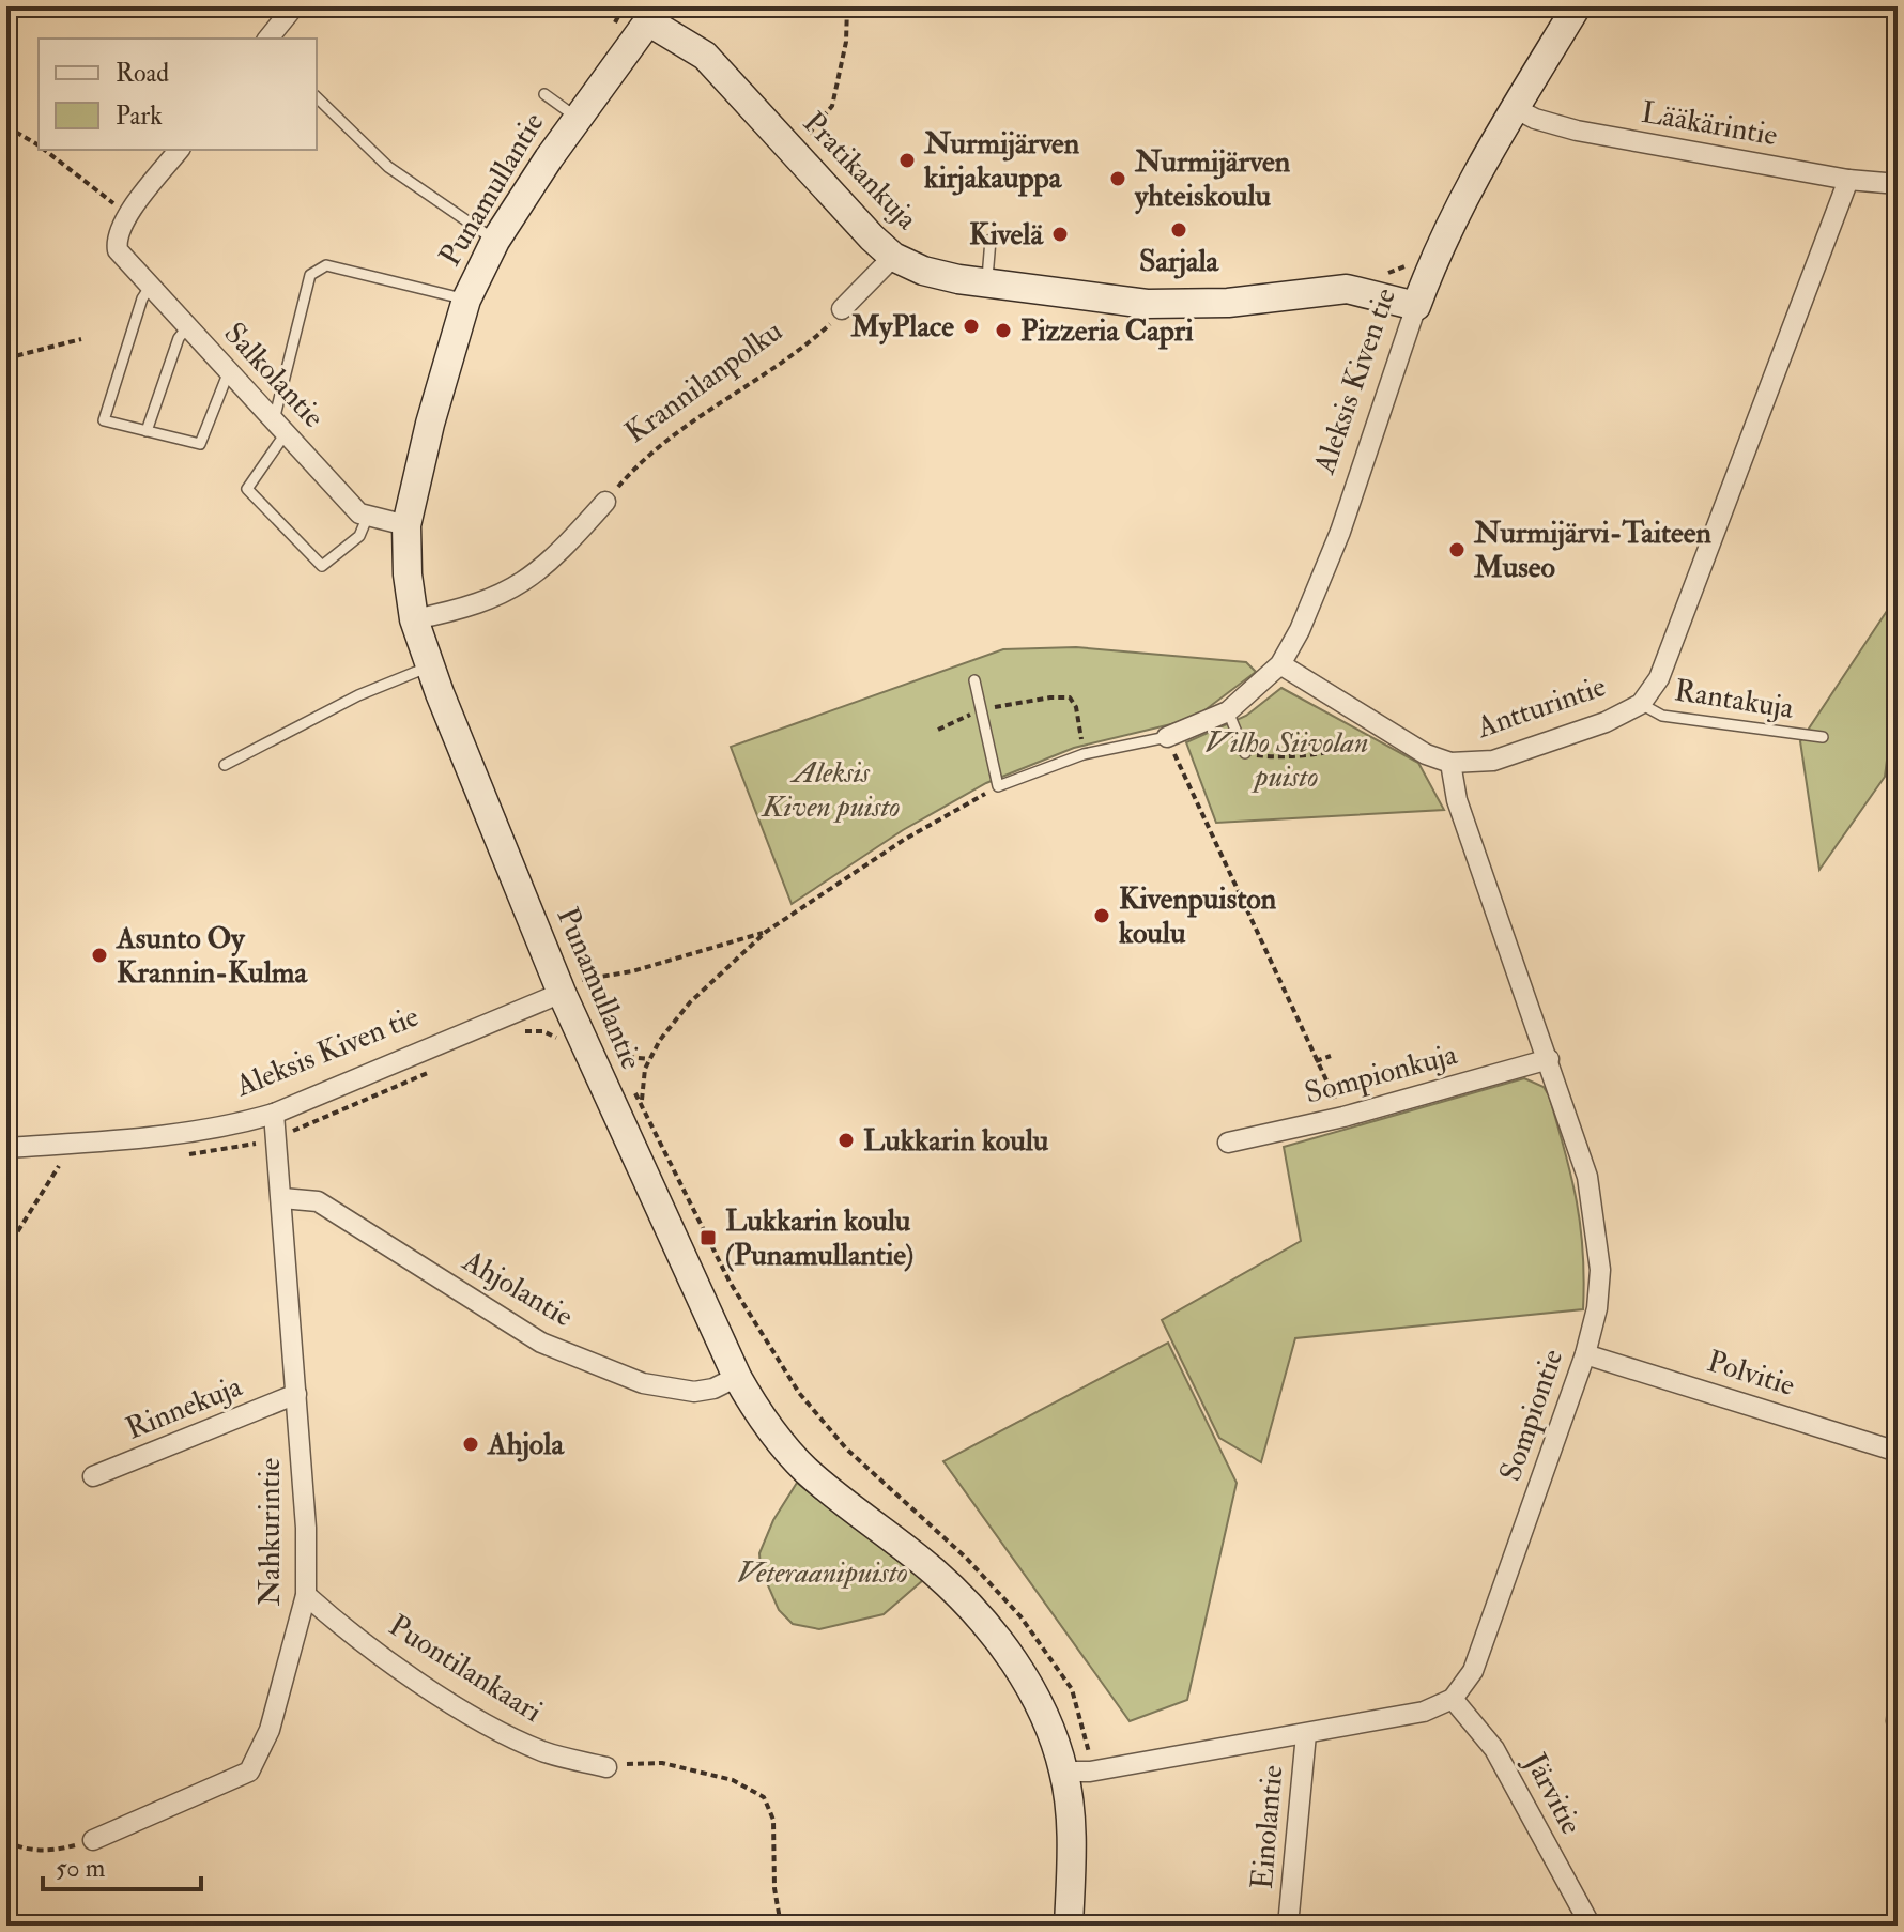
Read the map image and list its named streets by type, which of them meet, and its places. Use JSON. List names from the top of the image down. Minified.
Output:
{"streets":{"street":["Lääkärintie","Pratikankuja","Punamullantie","Salkolantie","Aleksis Kiven tie","Antturintie","Sompionkuja","Ahjolantie","Polvitie","Rinnekuja","Sompiontie","Nahkurintie","Puontilankaari","Järvitie","Einolantie"],"lane":["Rantakuja"],"path":["Krannilanpolku"]},"crossings":[["Lääkärintie","Aleksis Kiven tie"],["Lääkärintie","Antturintie"],["Pratikankuja","Punamullantie"],["Pratikankuja","Aleksis Kiven tie"],["Punamullantie","Salkolantie"],["Punamullantie","Aleksis Kiven tie"],["Punamullantie","Ahjolantie"],["Aleksis Kiven tie","Antturintie"],["Aleksis Kiven tie","Nahkurintie"],["Rantakuja","Antturintie"],["Antturintie","Sompiontie"],["Sompionkuja","Sompiontie"],["Ahjolantie","Nahkurintie"],["Polvitie","Sompiontie"],["Rinnekuja","Nahkurintie"],["Sompiontie","Järvitie"],["Nahkurintie","Puontilankaari"]],"parks":["Vilho Siivolan puisto","Aleksis Kiven puisto","Veteraanipuisto"],"places":{"other":["Nurmijärven kirjakauppa","Nurmijärven yhteiskoulu","Sarjala","Kivelä","MyPlace","Pizzeria Capri","Nurmijärvi-Taiteen Museo","Kivenpuiston koulu","Asunto Oy Krannin-Kulma","Lukkarin koulu","Ahjola"],"transit":["Lukkarin koulu (Punamullantie)"]},"legend":["Road","Park"],"scale_bar":"50 m"}
